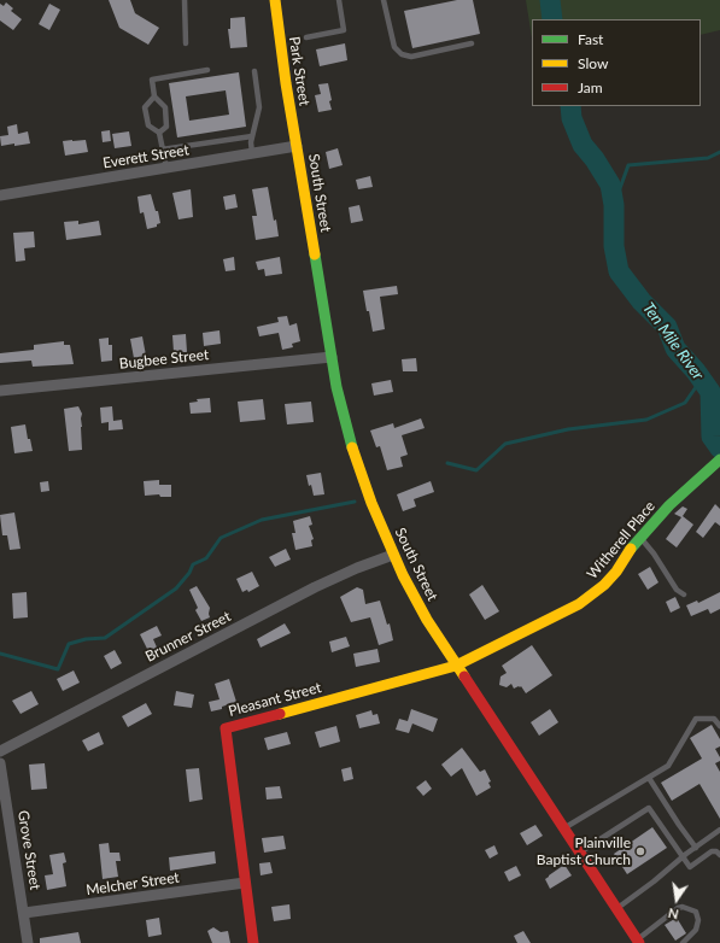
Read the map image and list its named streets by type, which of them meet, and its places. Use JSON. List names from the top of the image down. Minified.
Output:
{"streets":{"main road":["Park Street","South Street","Witherell Place","Pleasant Street"],"street":["Everett Street","Bugbee Street","Brunner Street","Grove Street","Melcher Street"]},"crossings":[["Park Street","Everett Street"],["Park Street","South Street"],["Everett Street","South Street"],["South Street","Bugbee Street"],["South Street","Witherell Place"],["South Street","Brunner Street"],["South Street","Pleasant Street"],["Witherell Place","Pleasant Street"],["Pleasant Street","Melcher Street"],["Grove Street","Melcher Street"]],"water":["Ten Mile River"],"places":["Plainville Baptist Church"],"legend":["Fast","Slow","Jam"],"north":"bottom"}
